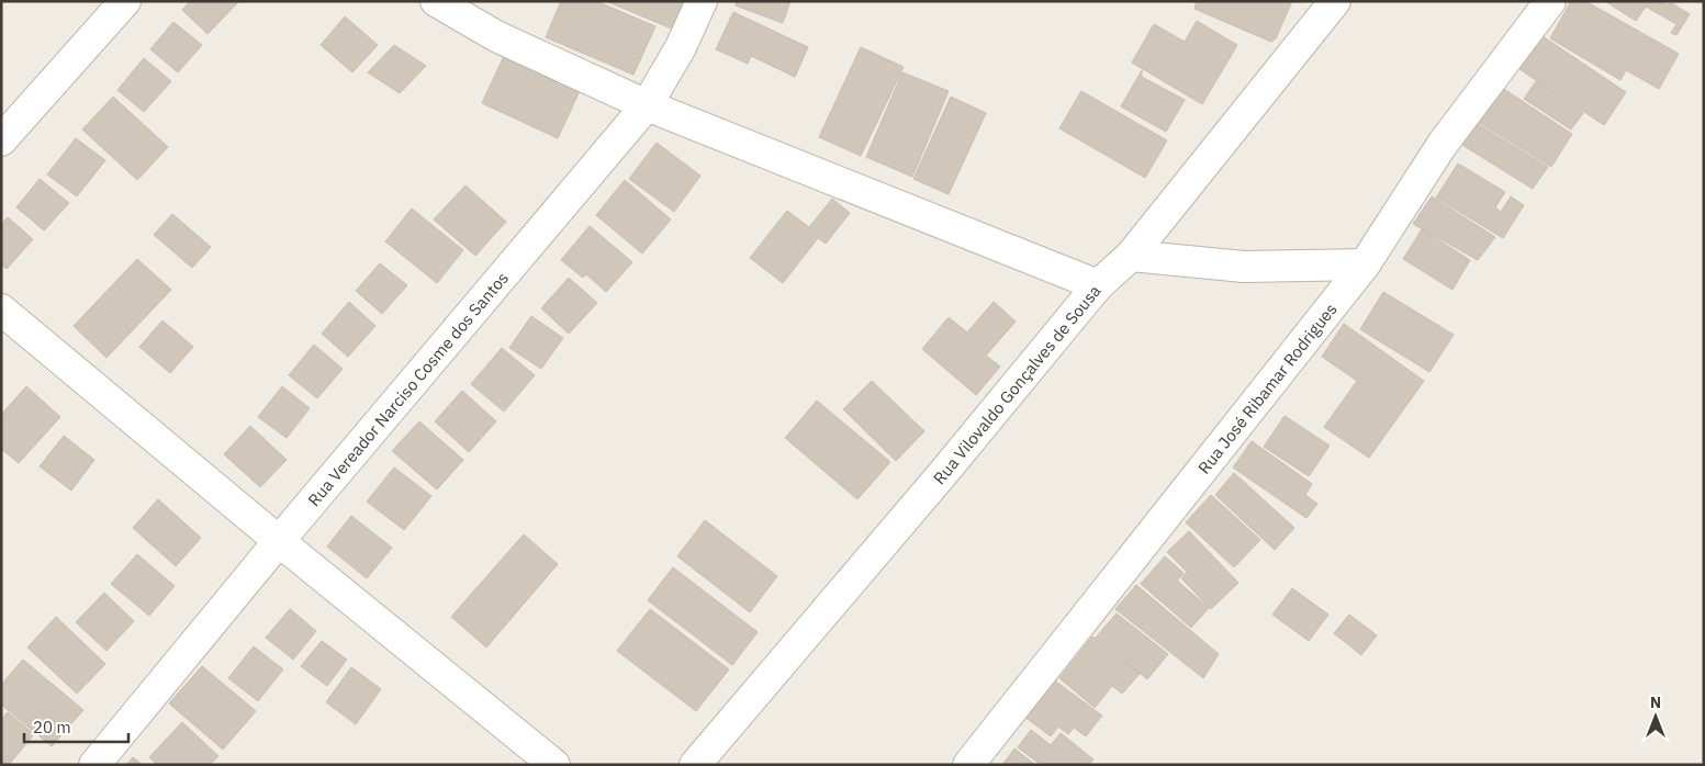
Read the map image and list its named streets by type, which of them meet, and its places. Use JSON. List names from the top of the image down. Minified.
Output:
{"streets":{"street":["Rua Vilovaldo Gonçalves de Sousa","Rua Vereador Narciso Cosme dos Santos","Rua José Ribamar Rodrigues"]},"scale_bar":"20 m","north":"top"}
